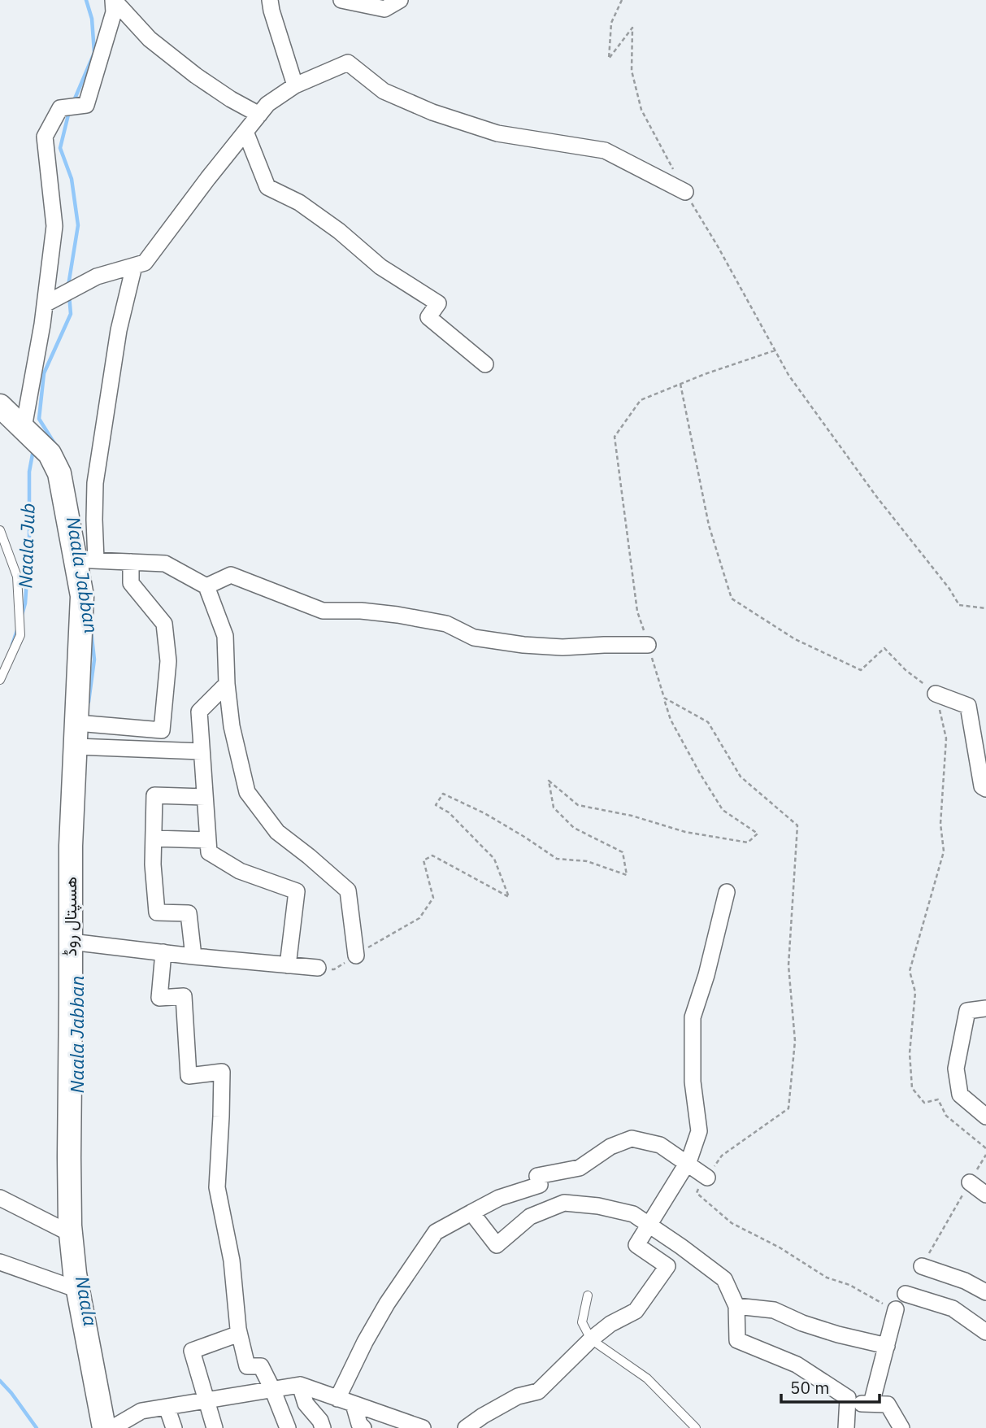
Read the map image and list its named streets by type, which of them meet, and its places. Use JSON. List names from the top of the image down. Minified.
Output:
{"streets":{"main road":["ھسپتال روڈ"]},"water":["Naala Jub","Naala Jabban","Naala"],"scale_bar":"50 m"}
